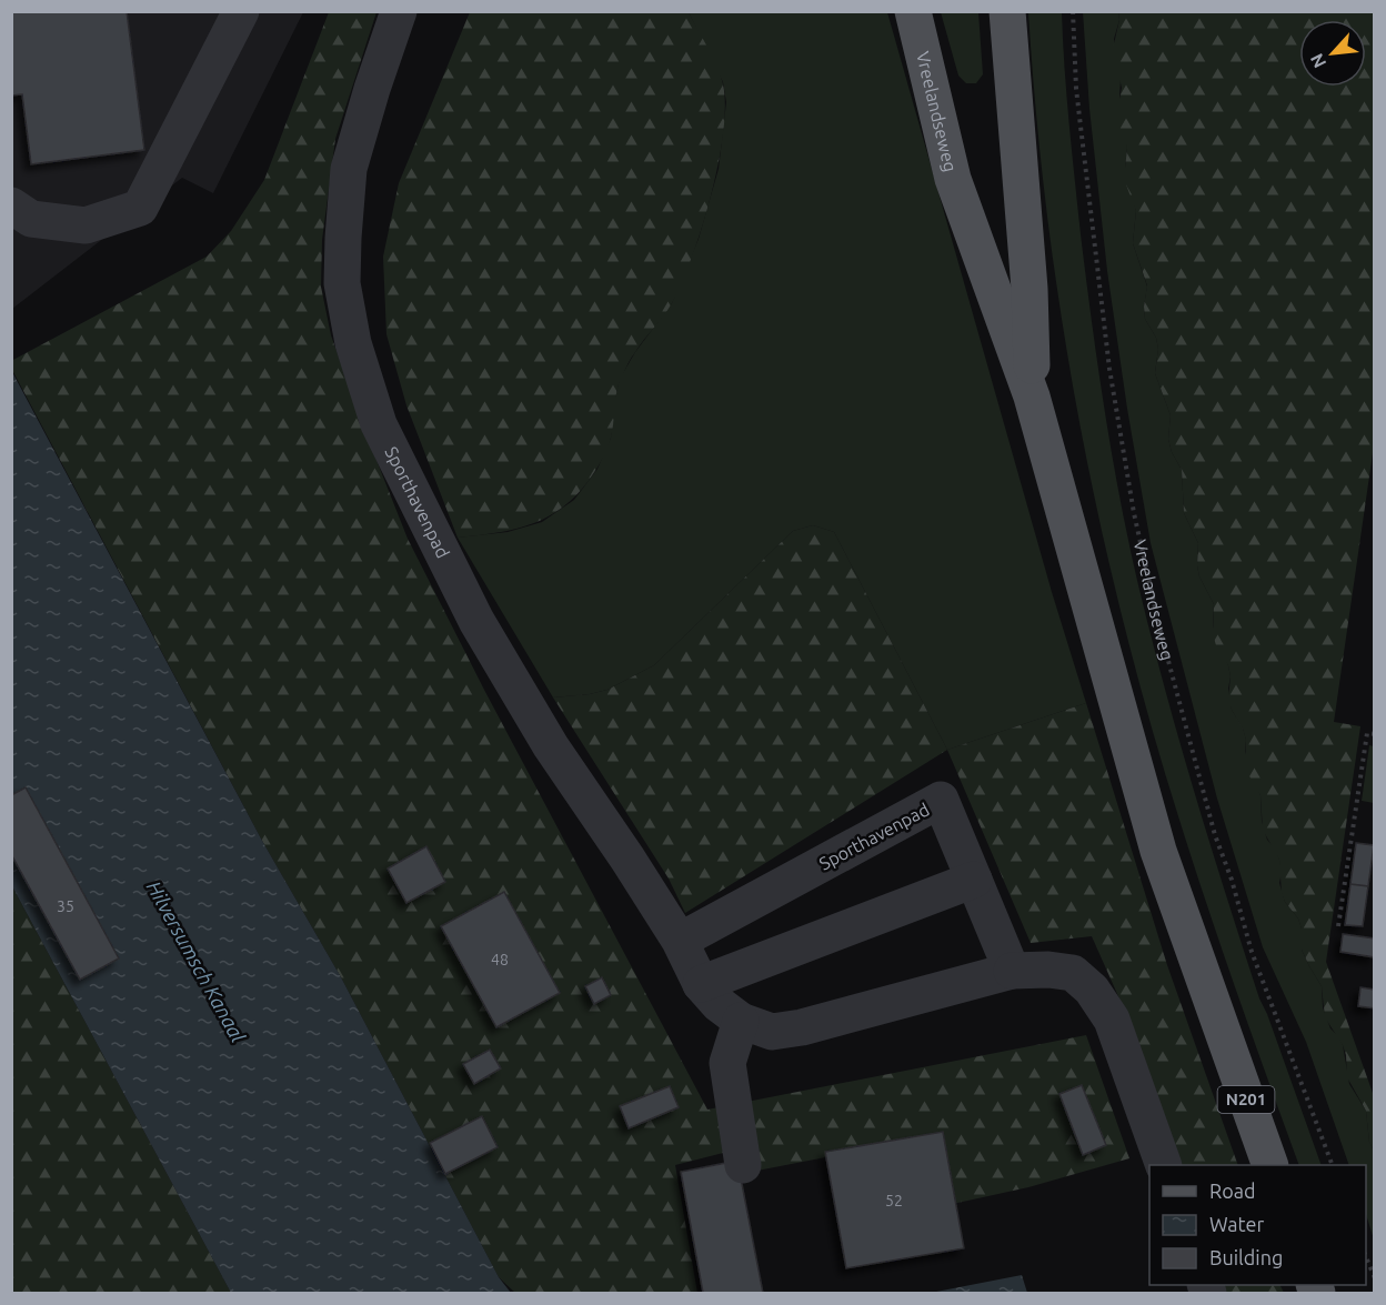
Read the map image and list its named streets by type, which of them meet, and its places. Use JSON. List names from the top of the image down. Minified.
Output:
{"streets":{"main road":["Vreelandseweg","N201"],"street":["Sporthavenpad"]},"water":["Hilversumsch Kanaal"],"house_numbers":["35","48","52"],"legend":["Road","Water","Building"],"north":"bottom left"}
